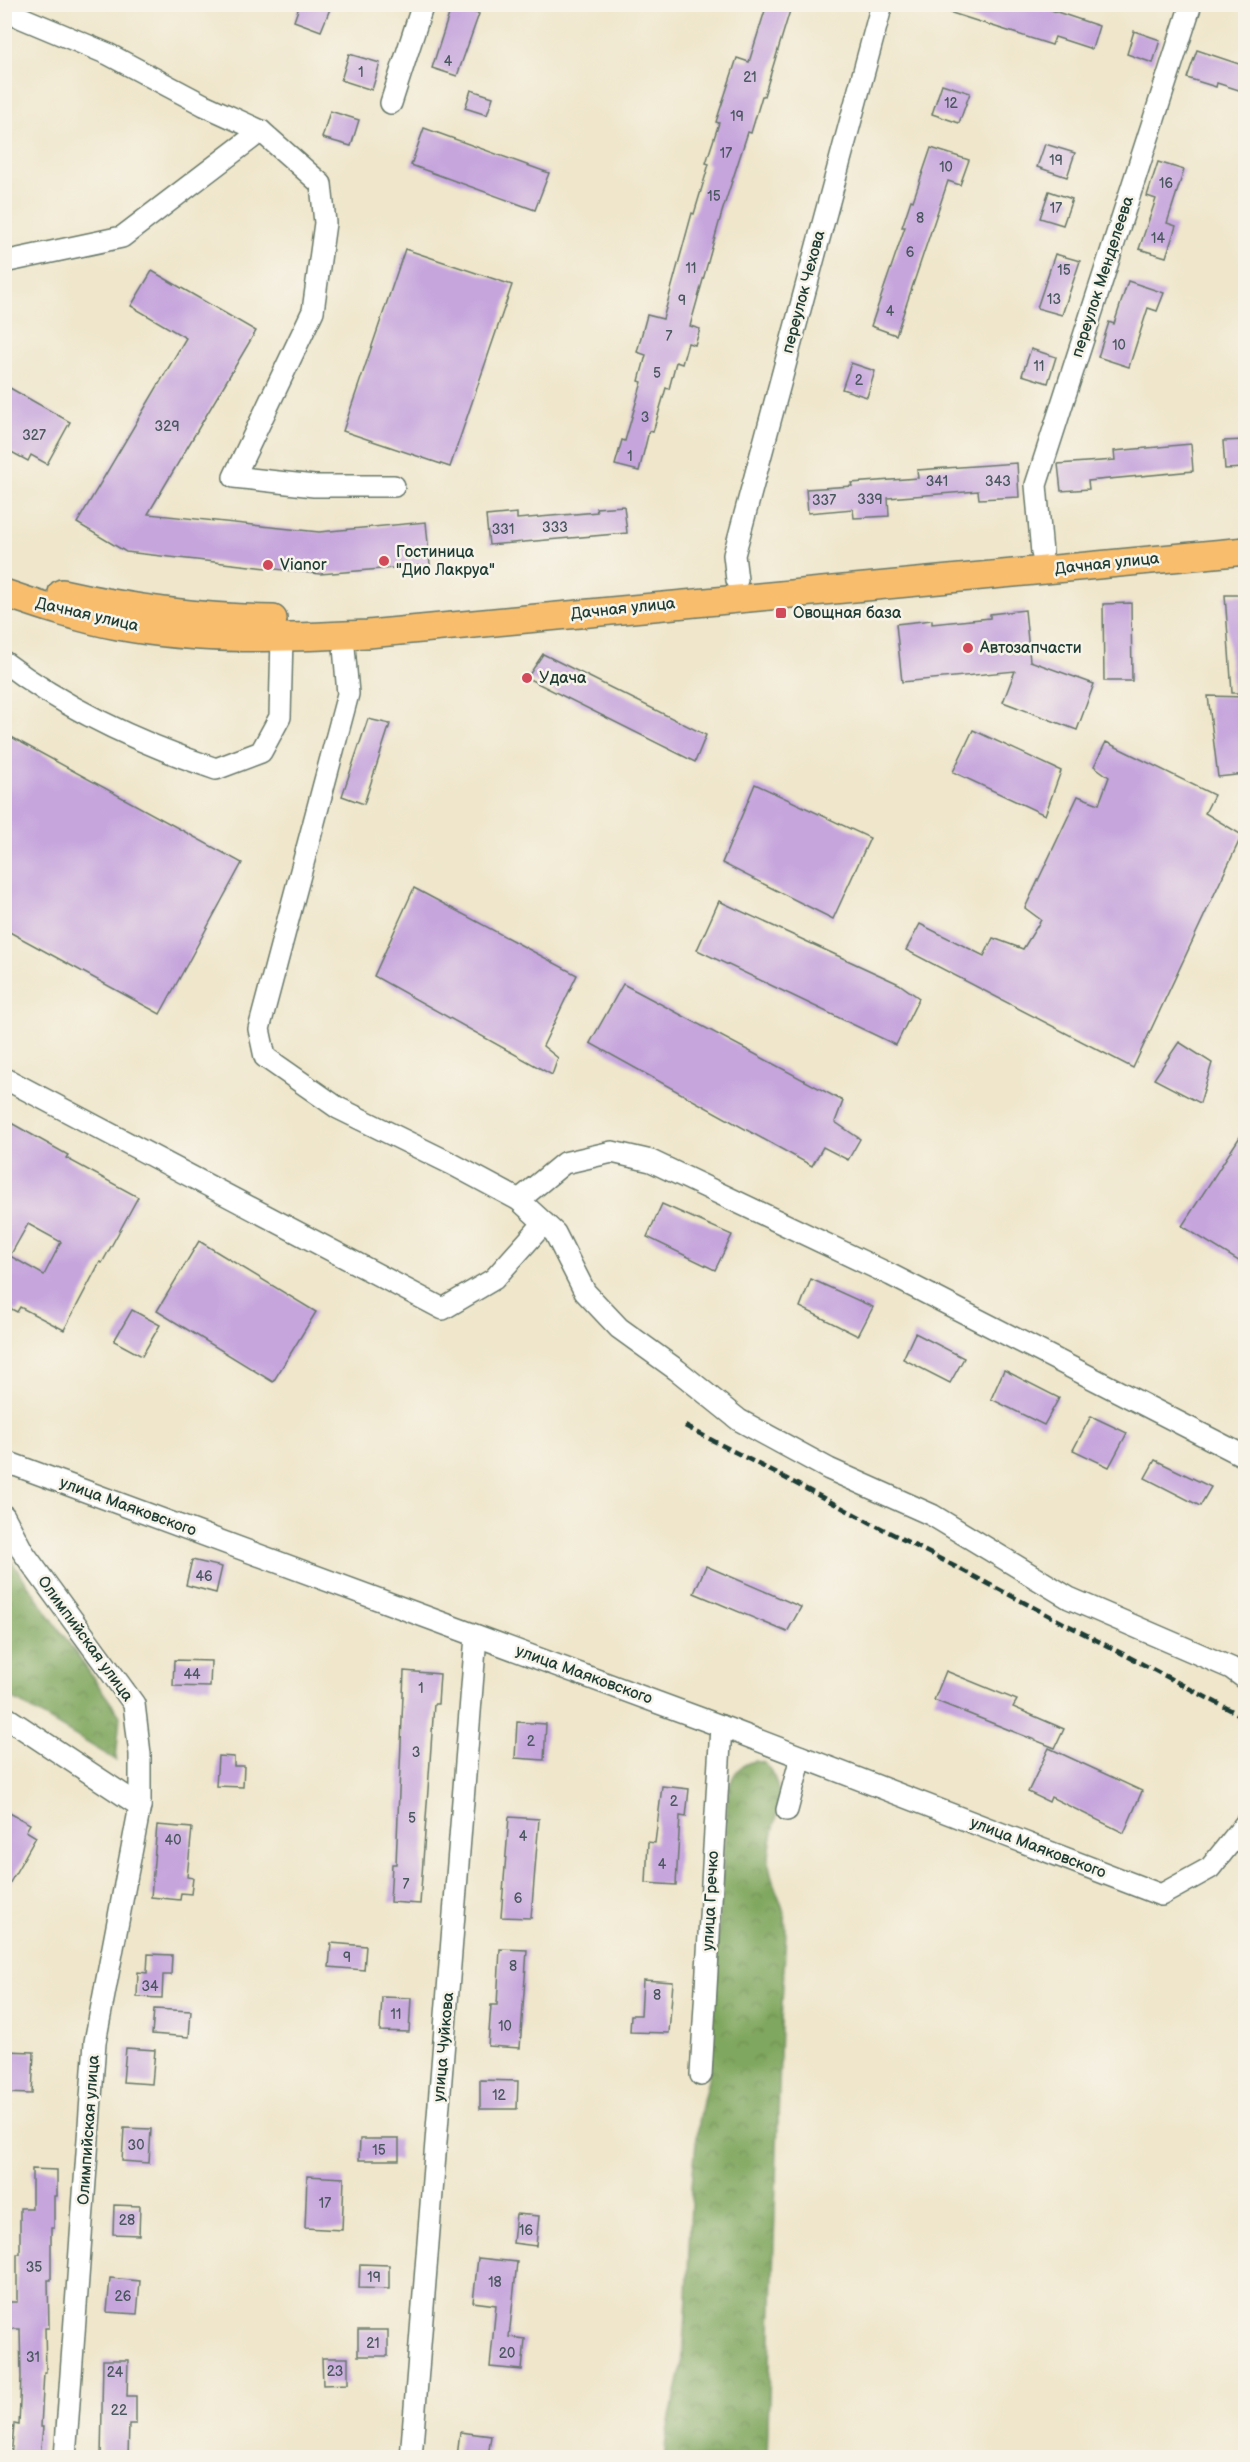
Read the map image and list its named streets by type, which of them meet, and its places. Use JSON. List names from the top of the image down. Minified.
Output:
{"streets":{"main road":["Дачная улица"],"street":["переулок Менделеева","переулок Чехова","улица Маяковского","Олимпийская улица","улица Гречко","улица Чуйкова"]},"crossings":[["переулок Менделеева","Дачная улица"],["переулок Чехова","Дачная улица"],["улица Маяковского","улица Гречко"],["улица Маяковского","улица Чуйкова"]],"places":{"other":["Гостиница \"Дио Лакруа\"","Vianor","Автозапчасти","Удача"],"transit":["Овощная база"]},"house_numbers":["4","1","21","12","19","17","19","10","16","15","17","8","14","6","11","15","13","9","4","7","10","11","5","2","3","329","327","1","341","343","339","337","333","331","46","44","1","2","3","2","5","4","40","4","7","6","9","8","34","8","11","10","12","30","15","17","28","16","35","19","18","26","21","20","31","23","24","22"]}
